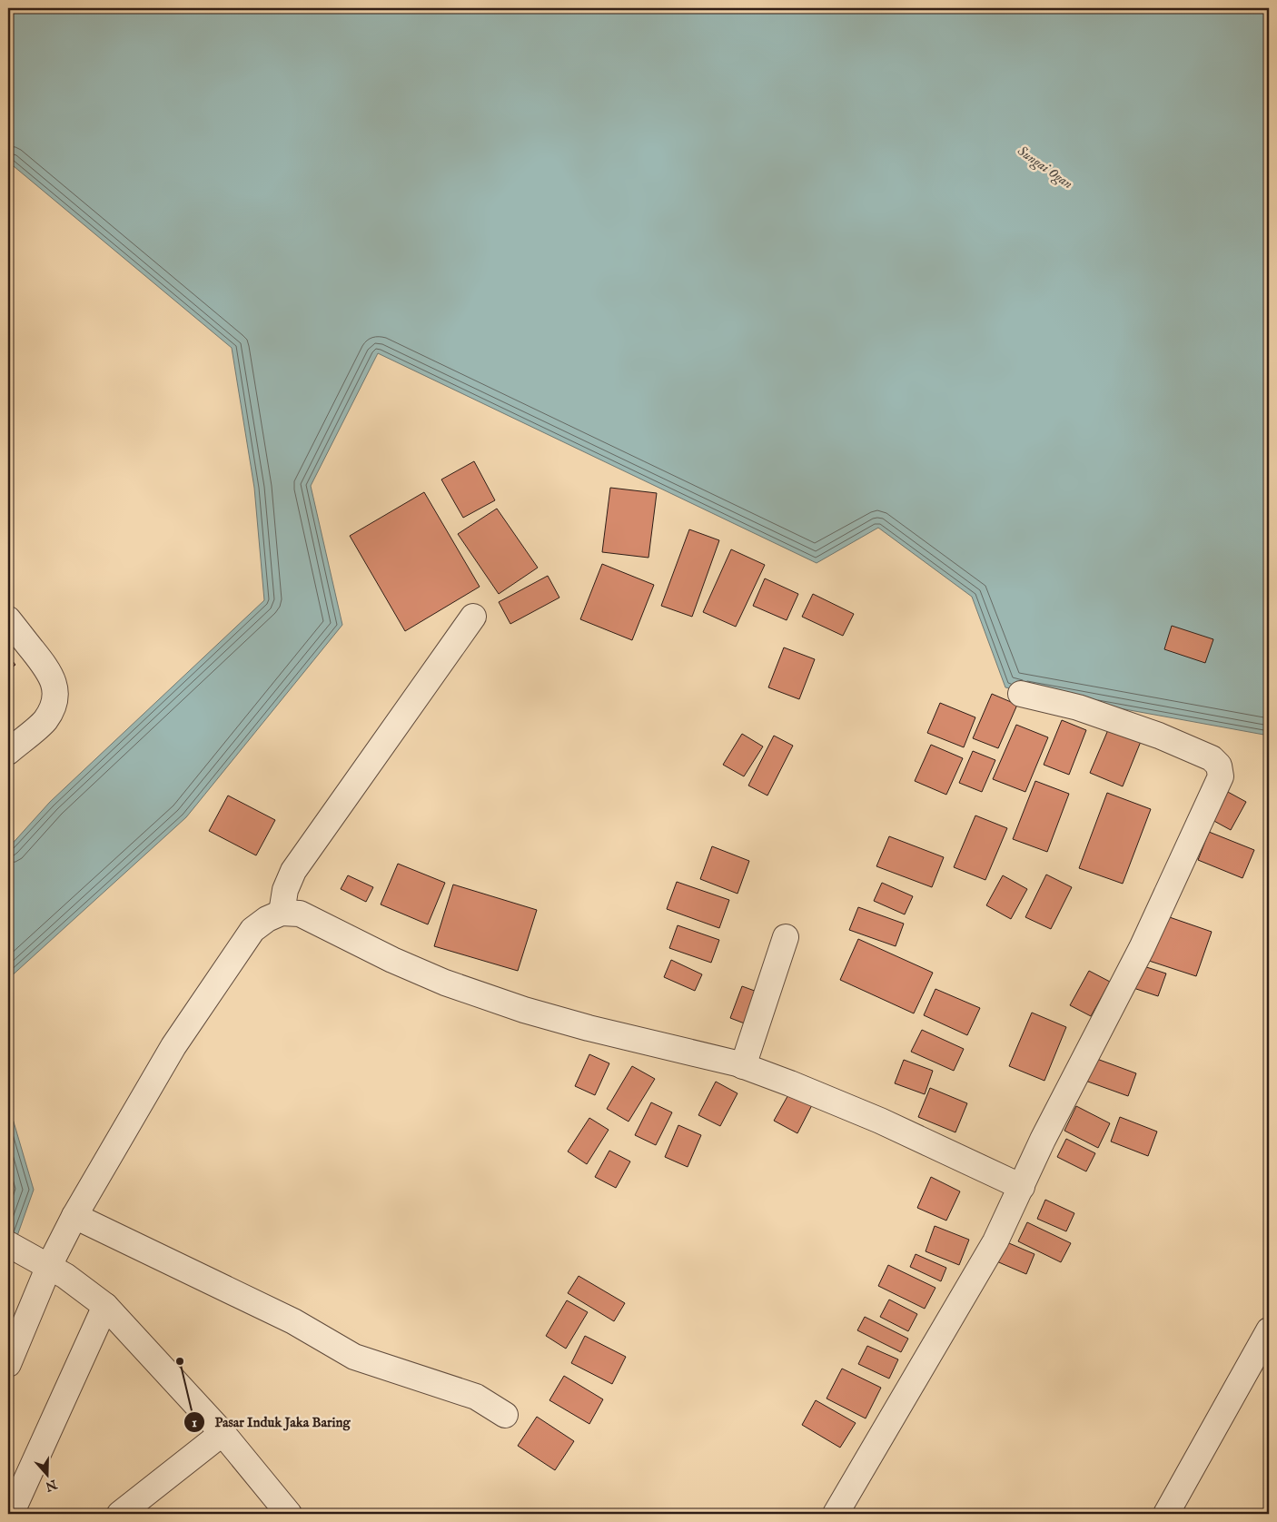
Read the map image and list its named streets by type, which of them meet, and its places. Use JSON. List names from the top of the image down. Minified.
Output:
{"water":["Sungai Ogan"],"places":["Pasar Induk Jaka Baring"],"north":"bottom"}
